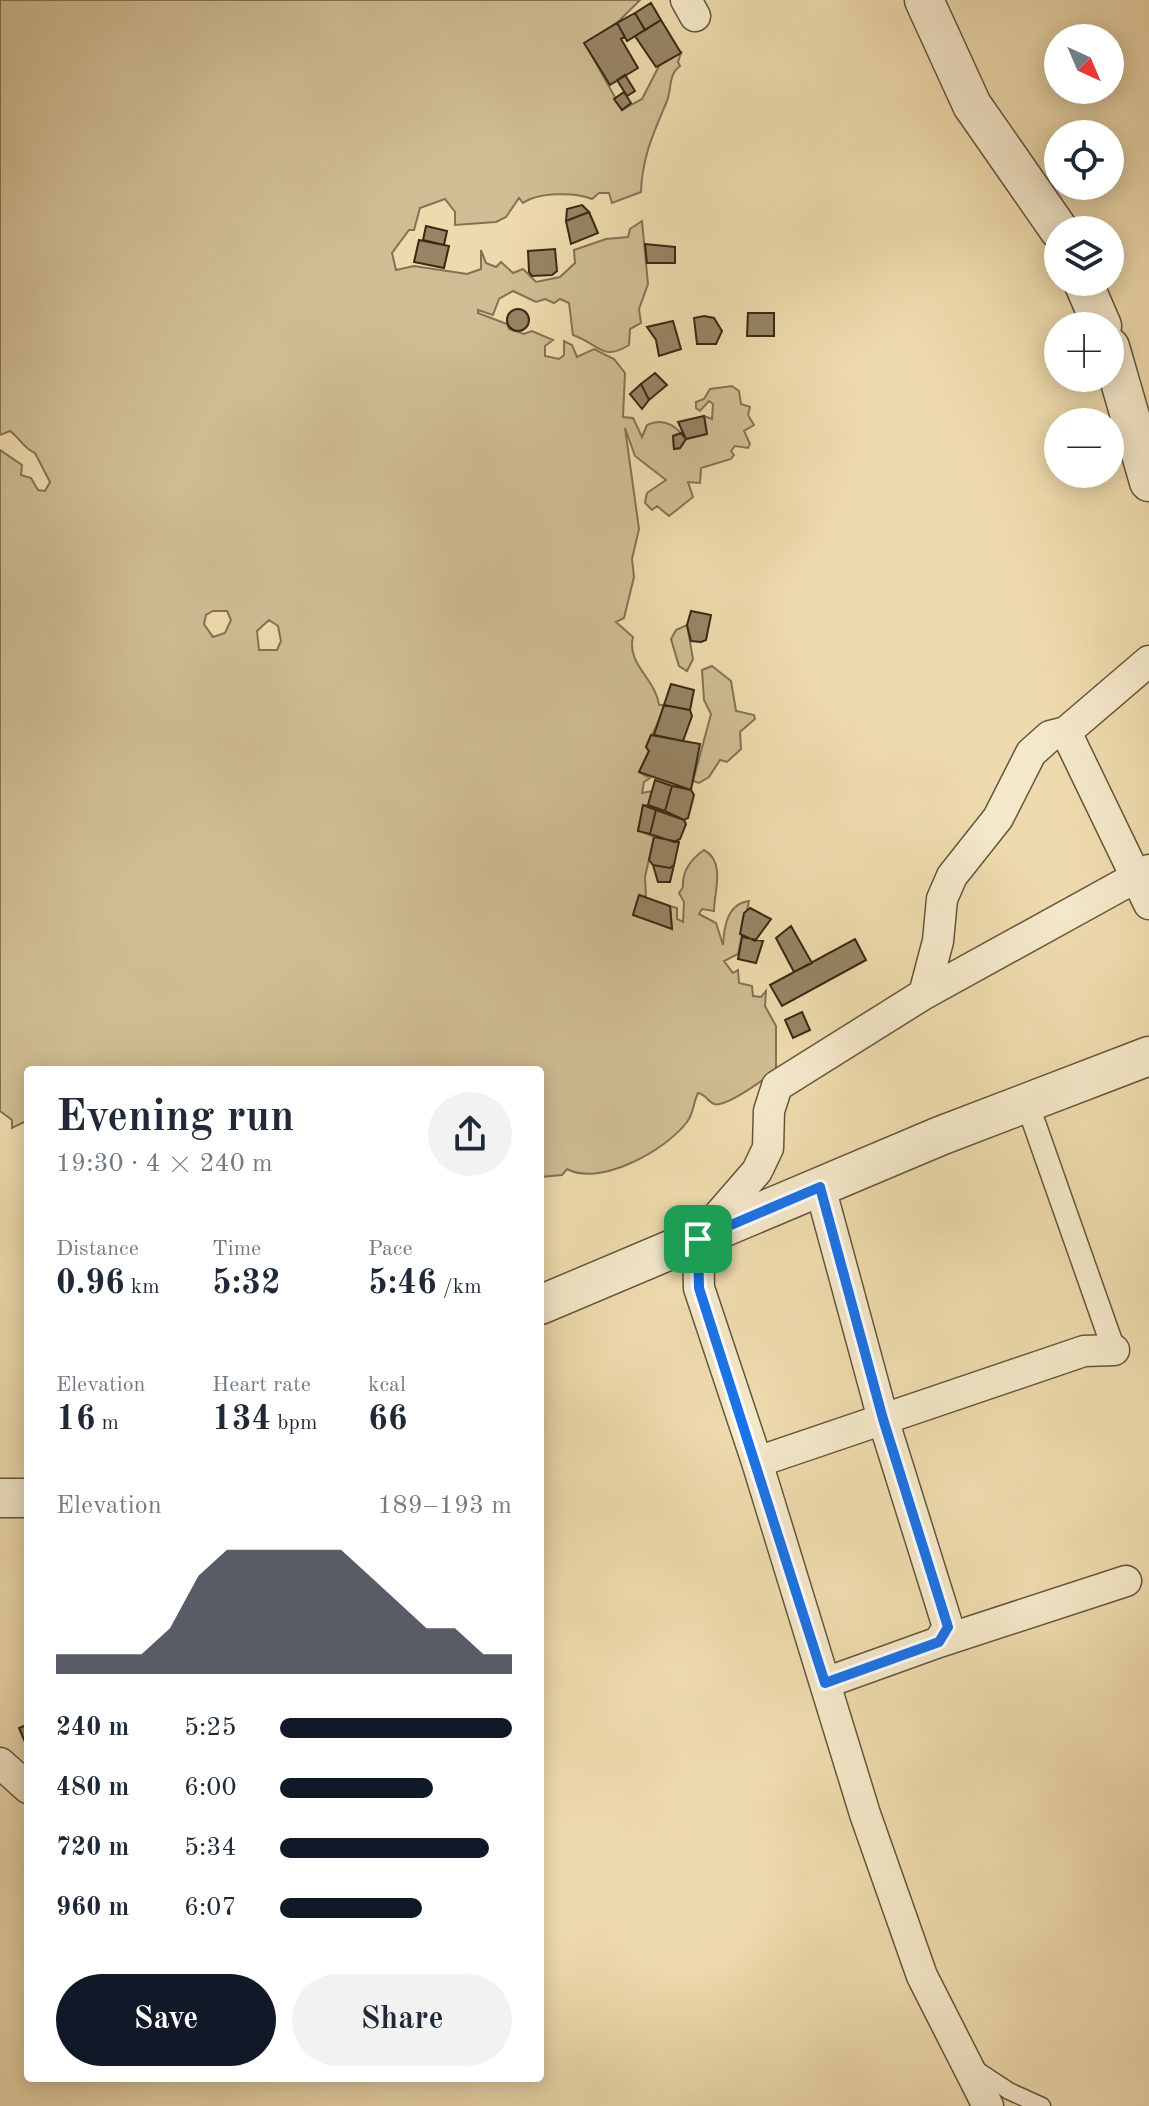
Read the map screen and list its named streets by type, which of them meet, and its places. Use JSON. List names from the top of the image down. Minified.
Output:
{"north":"bottom right","page":{"map_buttons":["+","−"],"heading":["Evening run","19:30 · 4 × 240 m"],"stats":[["Distance","0.96 km"],["Time","5:32"],["Pace","5:46 /km"],["Elevation","16 m"],["Heart rate","134 bpm"],["kcal","66"]],"chart":["Elevation","189–193 m"],"list":[{"name":"240 m","note":"5:25"},{"name":"480 m","note":"6:00"},{"name":"720 m","note":"5:34"},{"name":"960 m","note":"6:07"}],"buttons":["Save","Share"]}}
